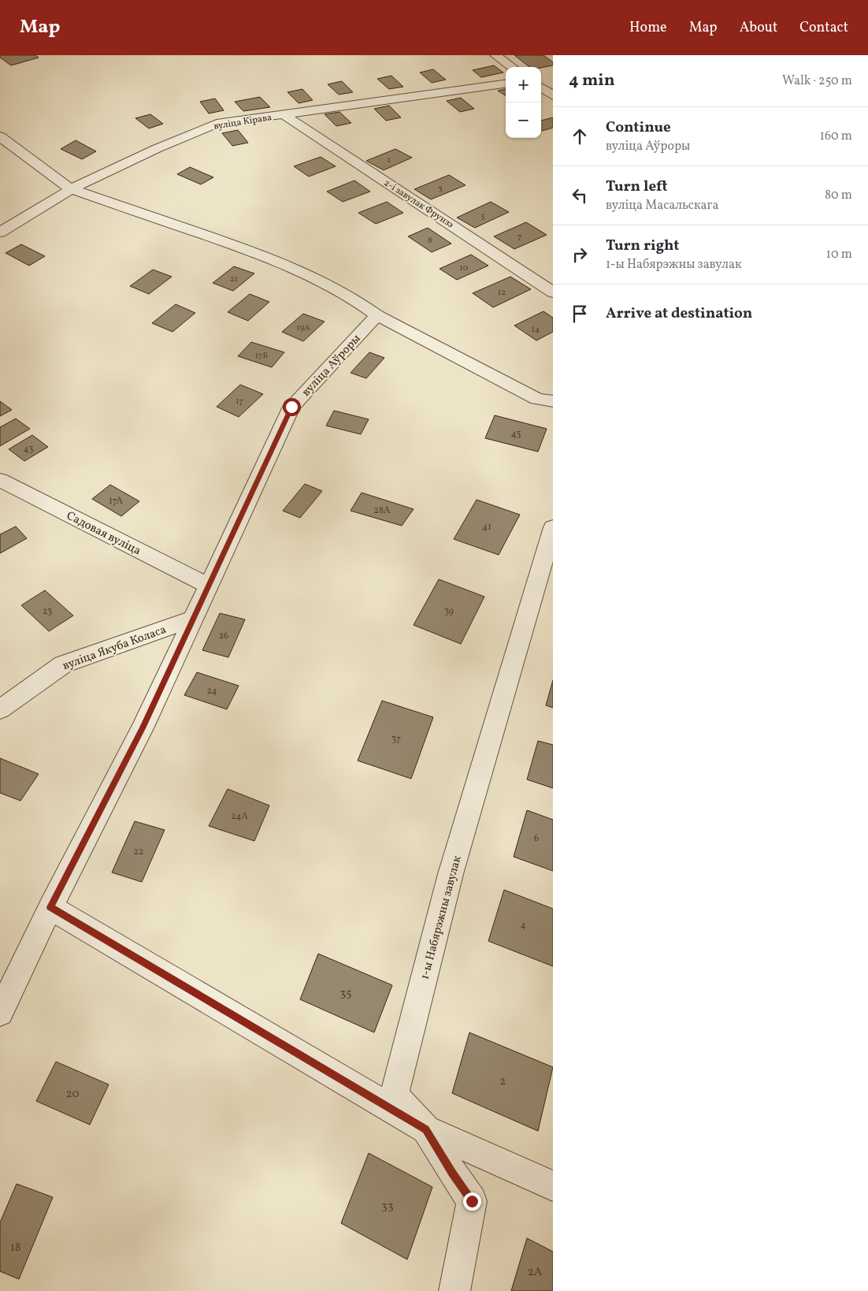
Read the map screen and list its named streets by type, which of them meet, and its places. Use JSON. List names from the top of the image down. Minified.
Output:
{"streets":{"street":["вуліца Кірава","2-і завулак Фрунзэ","вуліца Аўроры","Садовая вуліца","вуліца Якуба Коласа","1-ы Набярэжны завулак"]},"crossings":[["вуліца Кірава","2-і завулак Фрунзэ"],["вуліца Аўроры","Садовая вуліца"],["вуліца Аўроры","вуліца Якуба Коласа"]],"house_numbers":["1","3","5","7","8","10","21","12","19А","14","17Б","17","43","43","17А","28А","41","23","39","26","24","37","24А","6","22","4","35","2","20","33","18","2А"],"page":{"header":"Map","nav":["Home","Map","About","Contact"],"heading":["4 min","Walk · 250 m"],"map_buttons":["+","−"],"list":[["Continue","вуліца Аўроры","160 m"],["Turn left","вуліца Масальскага","80 m"],["Turn right","1-ы Набярэжны завулак","10 m"],"Arrive at destination"]}}
